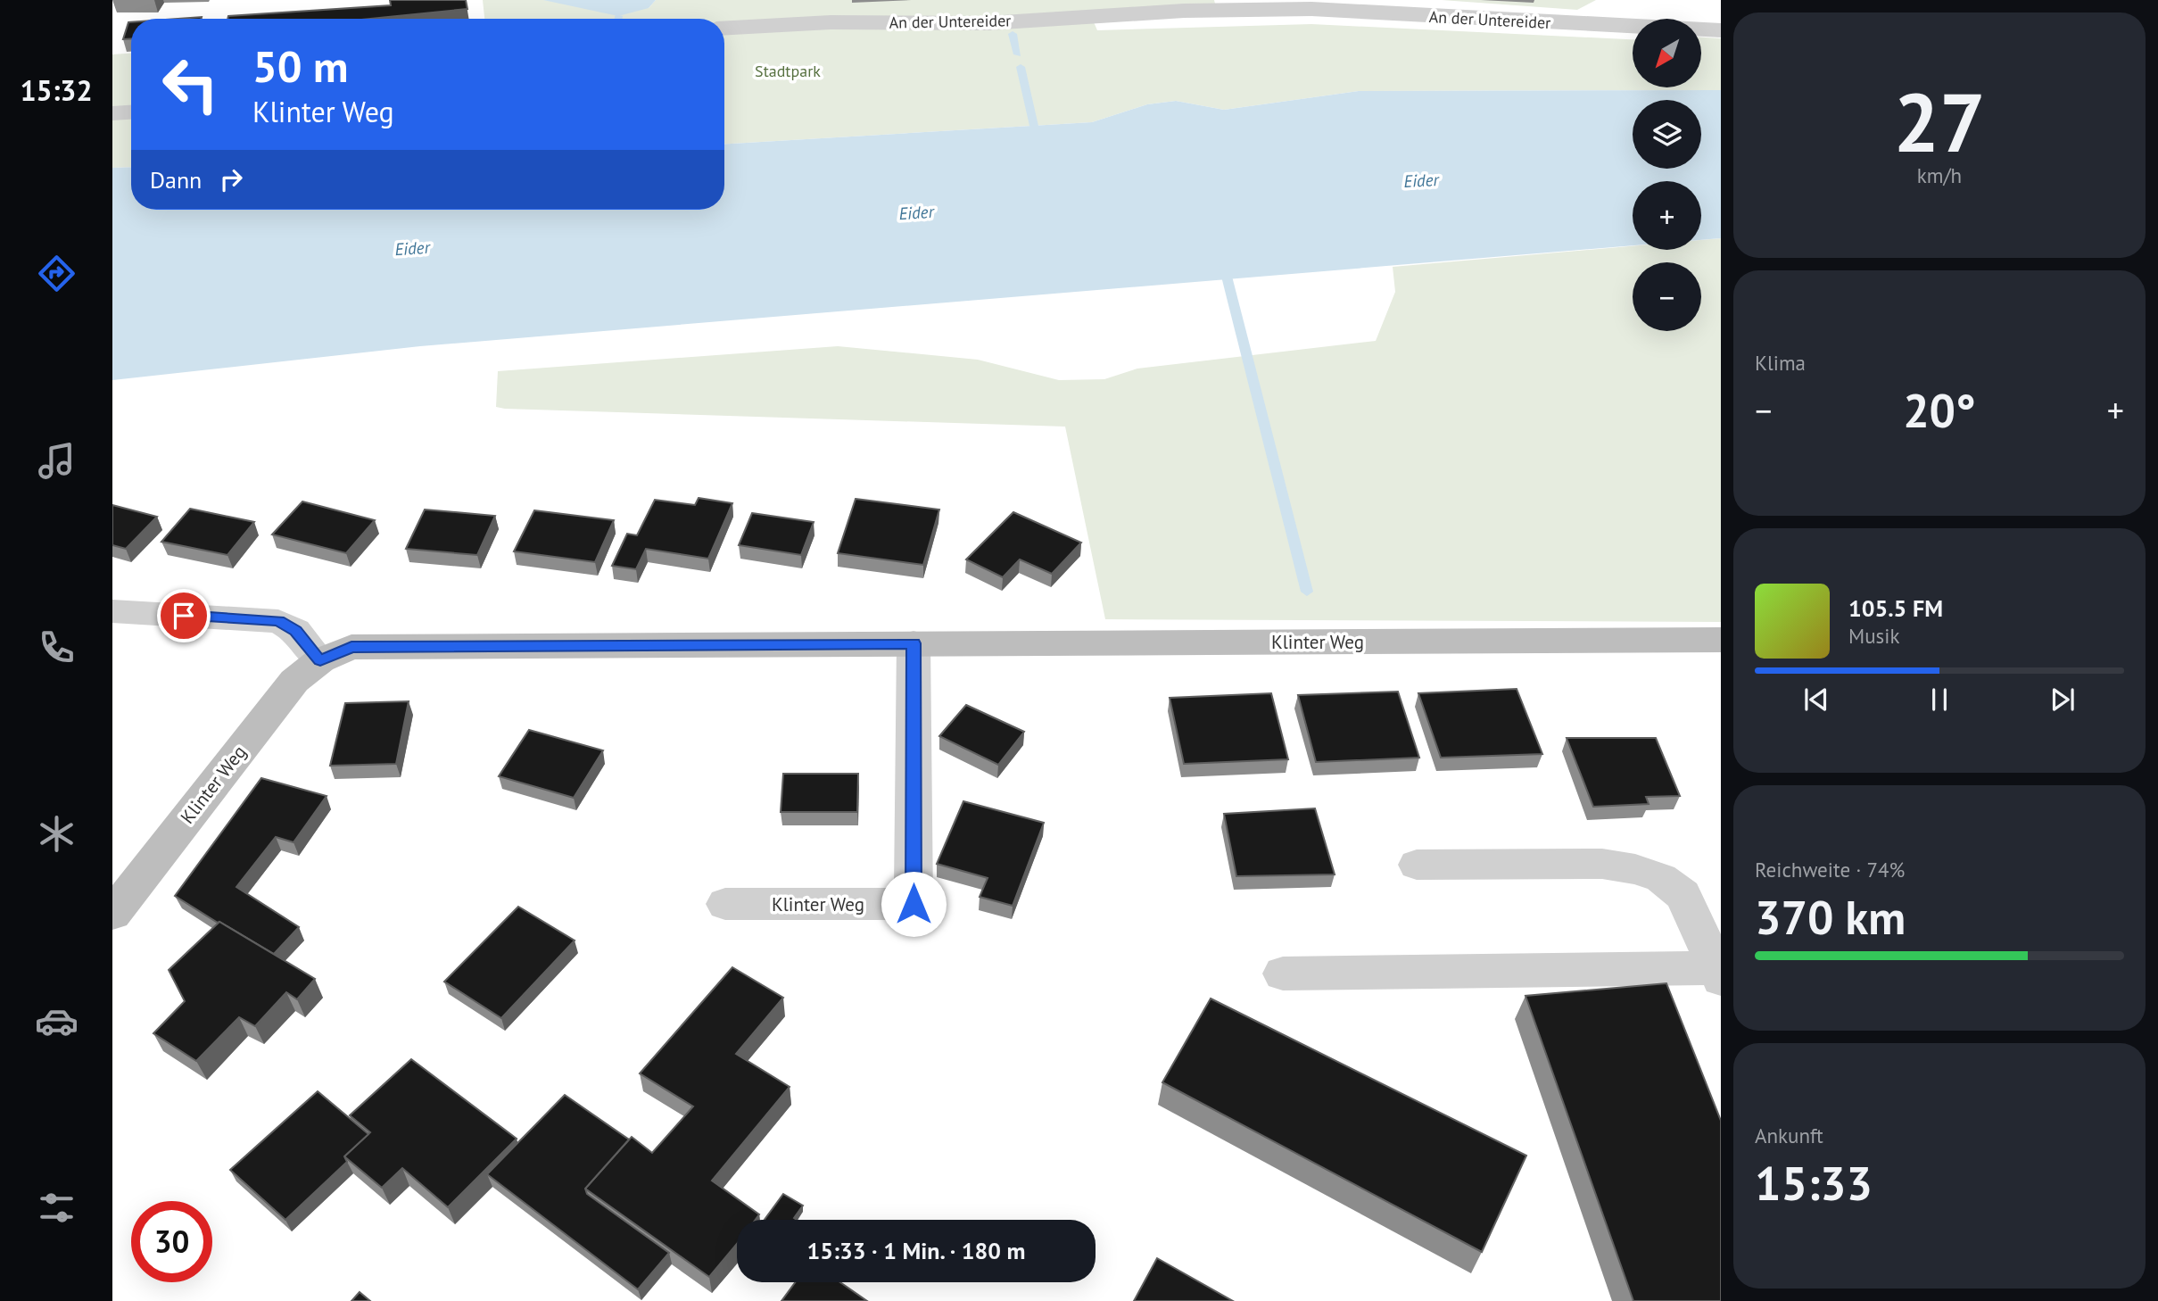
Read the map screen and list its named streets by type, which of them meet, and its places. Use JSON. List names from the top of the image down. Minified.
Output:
{"streets":{"street":["An der Untereider","Klinter Weg"]},"water":["Eider"],"parks":["Stadtpark"],"north":"bottom left","page":{"tabs":"15:32","tile":[["27","km/h"],"Klima",["Reichweite · 74%","370 km"],["Ankunft","15:33"]],"map_buttons":["+","−"],"turn":["50 m","Klinter Weg"],"then":"Dann","heat":["−","20°","+"],"song":["105.5 FM","Musik"],"limit":"30","trip":"15:33 · 1 Min. · 180 m"}}
